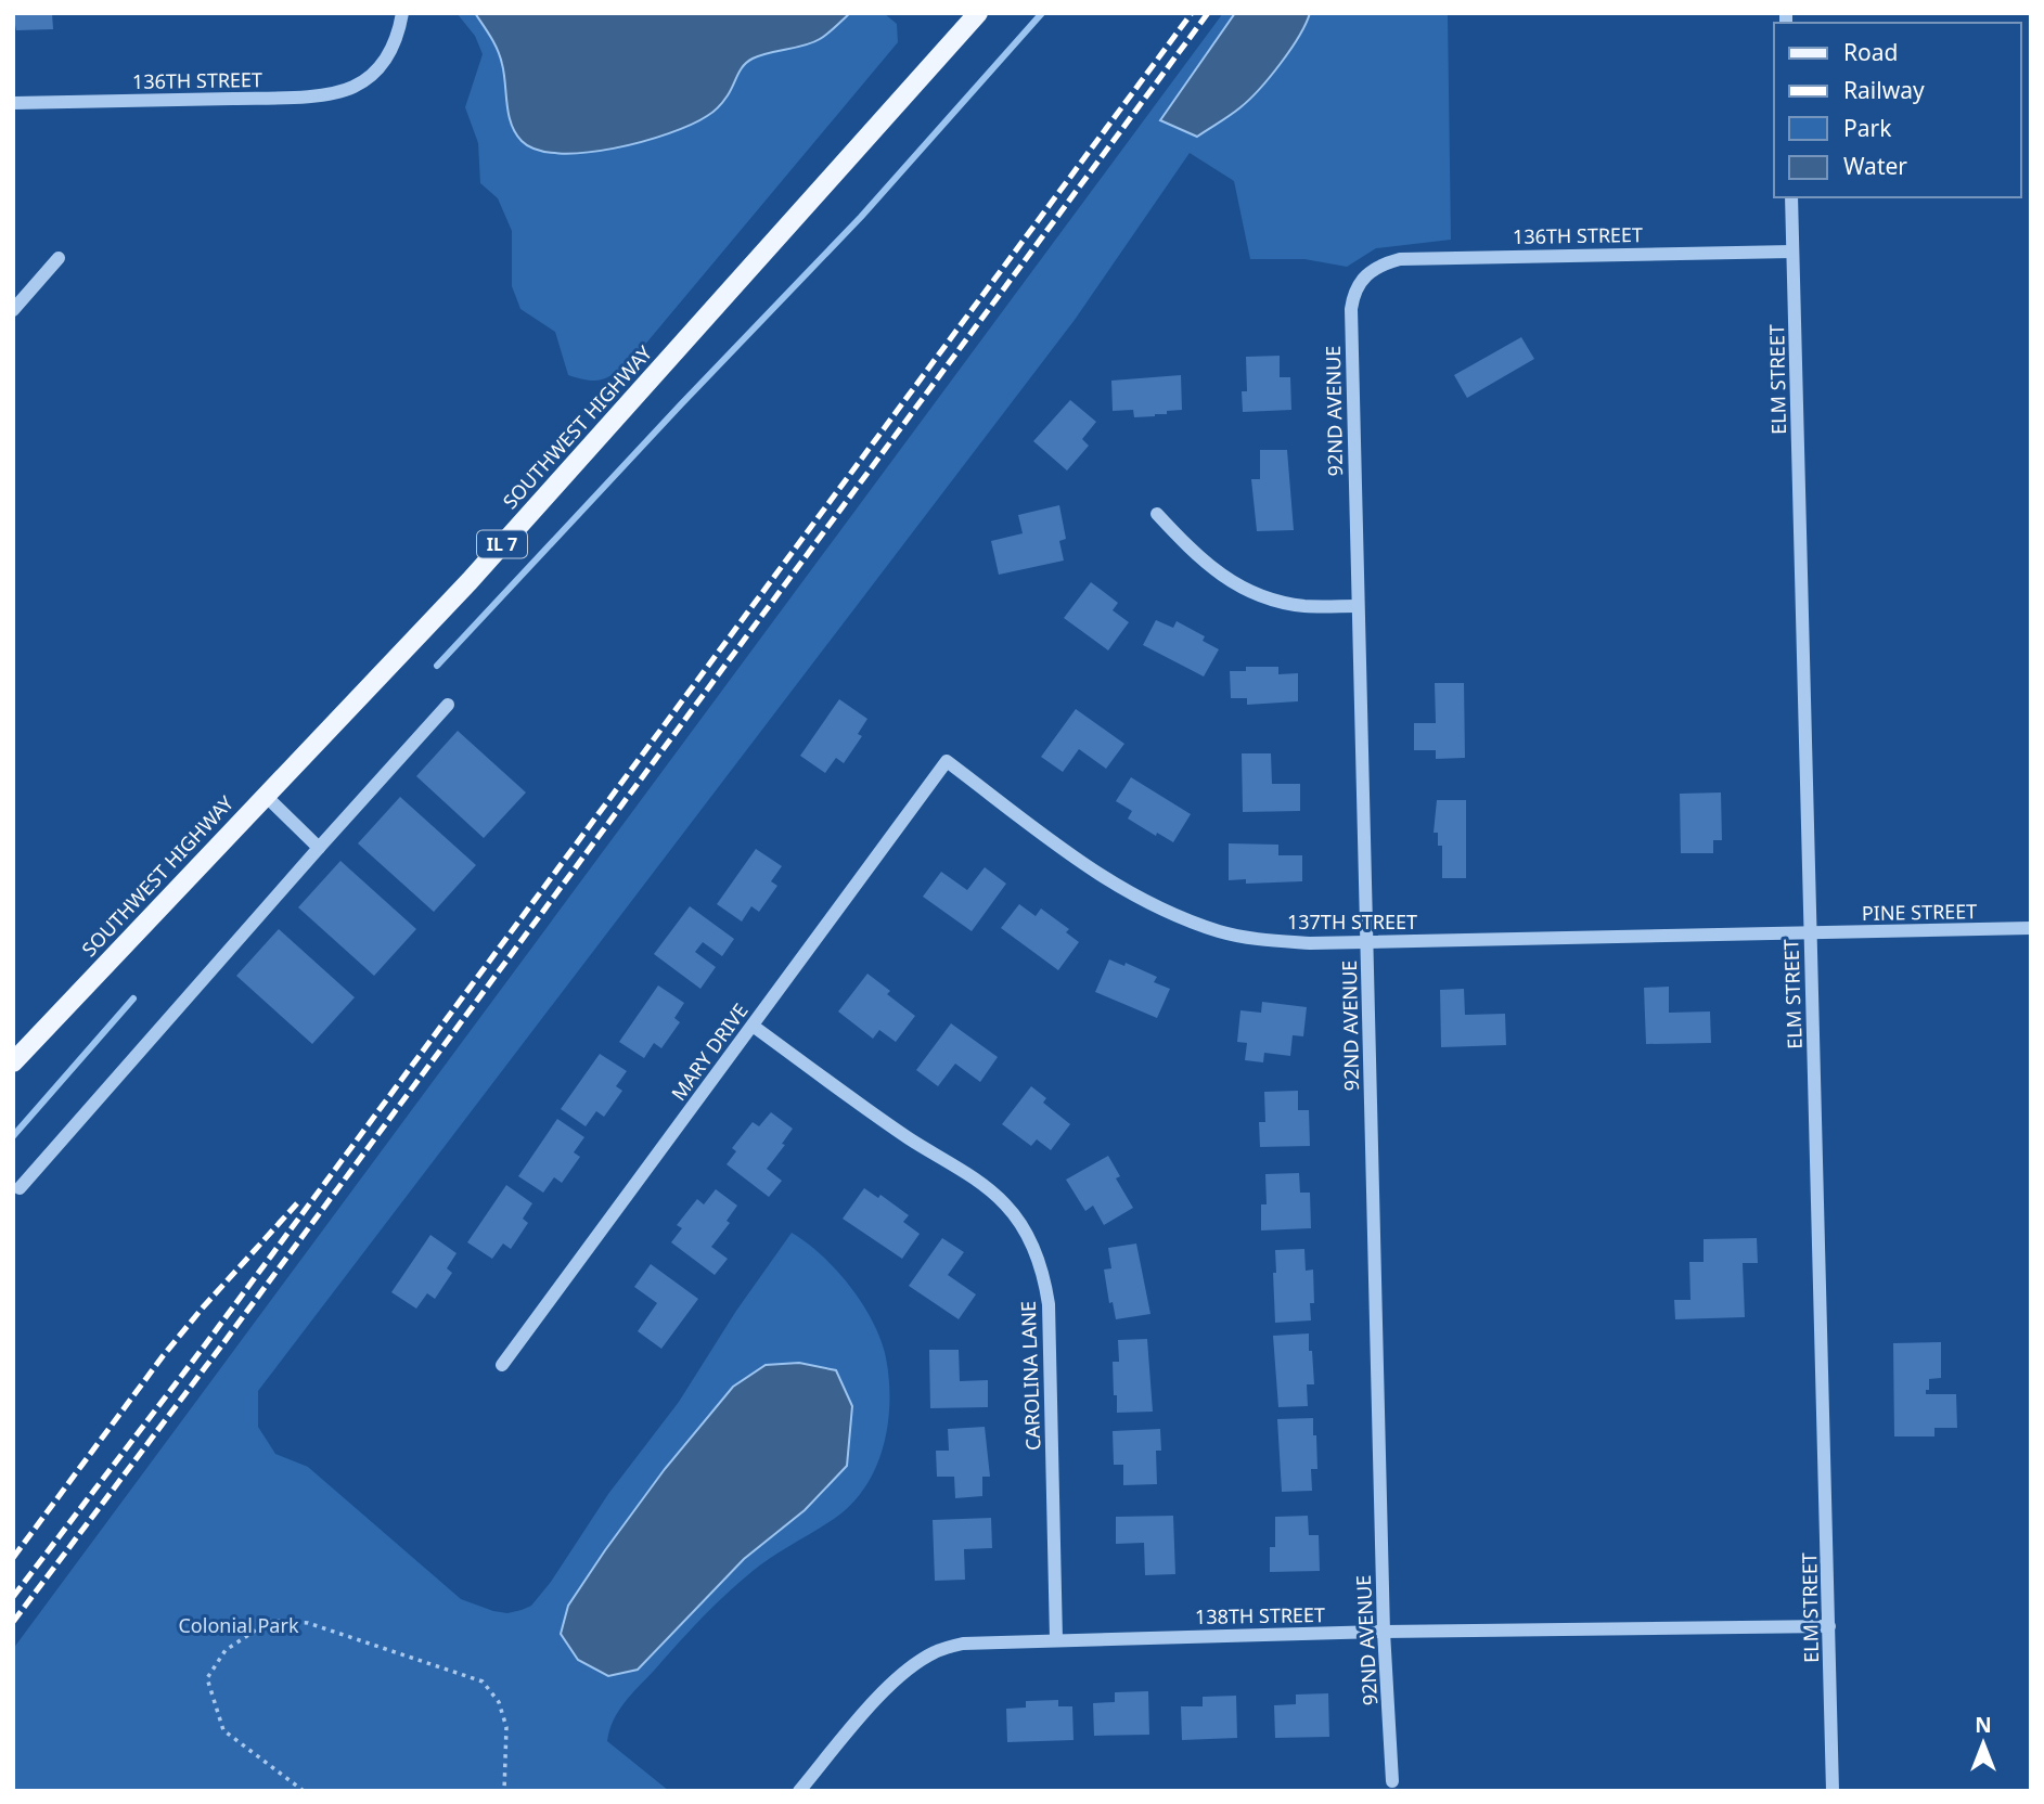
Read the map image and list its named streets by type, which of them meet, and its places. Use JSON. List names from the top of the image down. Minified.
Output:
{"streets":{"main road":["SOUTHWEST HIGHWAY","IL 7"],"street":["136TH STREET","ELM STREET","92ND AVENUE","PINE STREET","137TH STREET","MARY DRIVE","CAROLINA LANE","138TH STREET"]},"crossings":[["136TH STREET","ELM STREET"],["136TH STREET","92ND AVENUE"],["ELM STREET","PINE STREET"],["ELM STREET","137TH STREET"],["ELM STREET","138TH STREET"],["92ND AVENUE","137TH STREET"],["92ND AVENUE","138TH STREET"],["PINE STREET","137TH STREET"],["137TH STREET","MARY DRIVE"],["MARY DRIVE","CAROLINA LANE"],["CAROLINA LANE","138TH STREET"]],"parks":["Colonial Park"],"legend":["Road","Railway","Park","Water"],"north":"top"}
